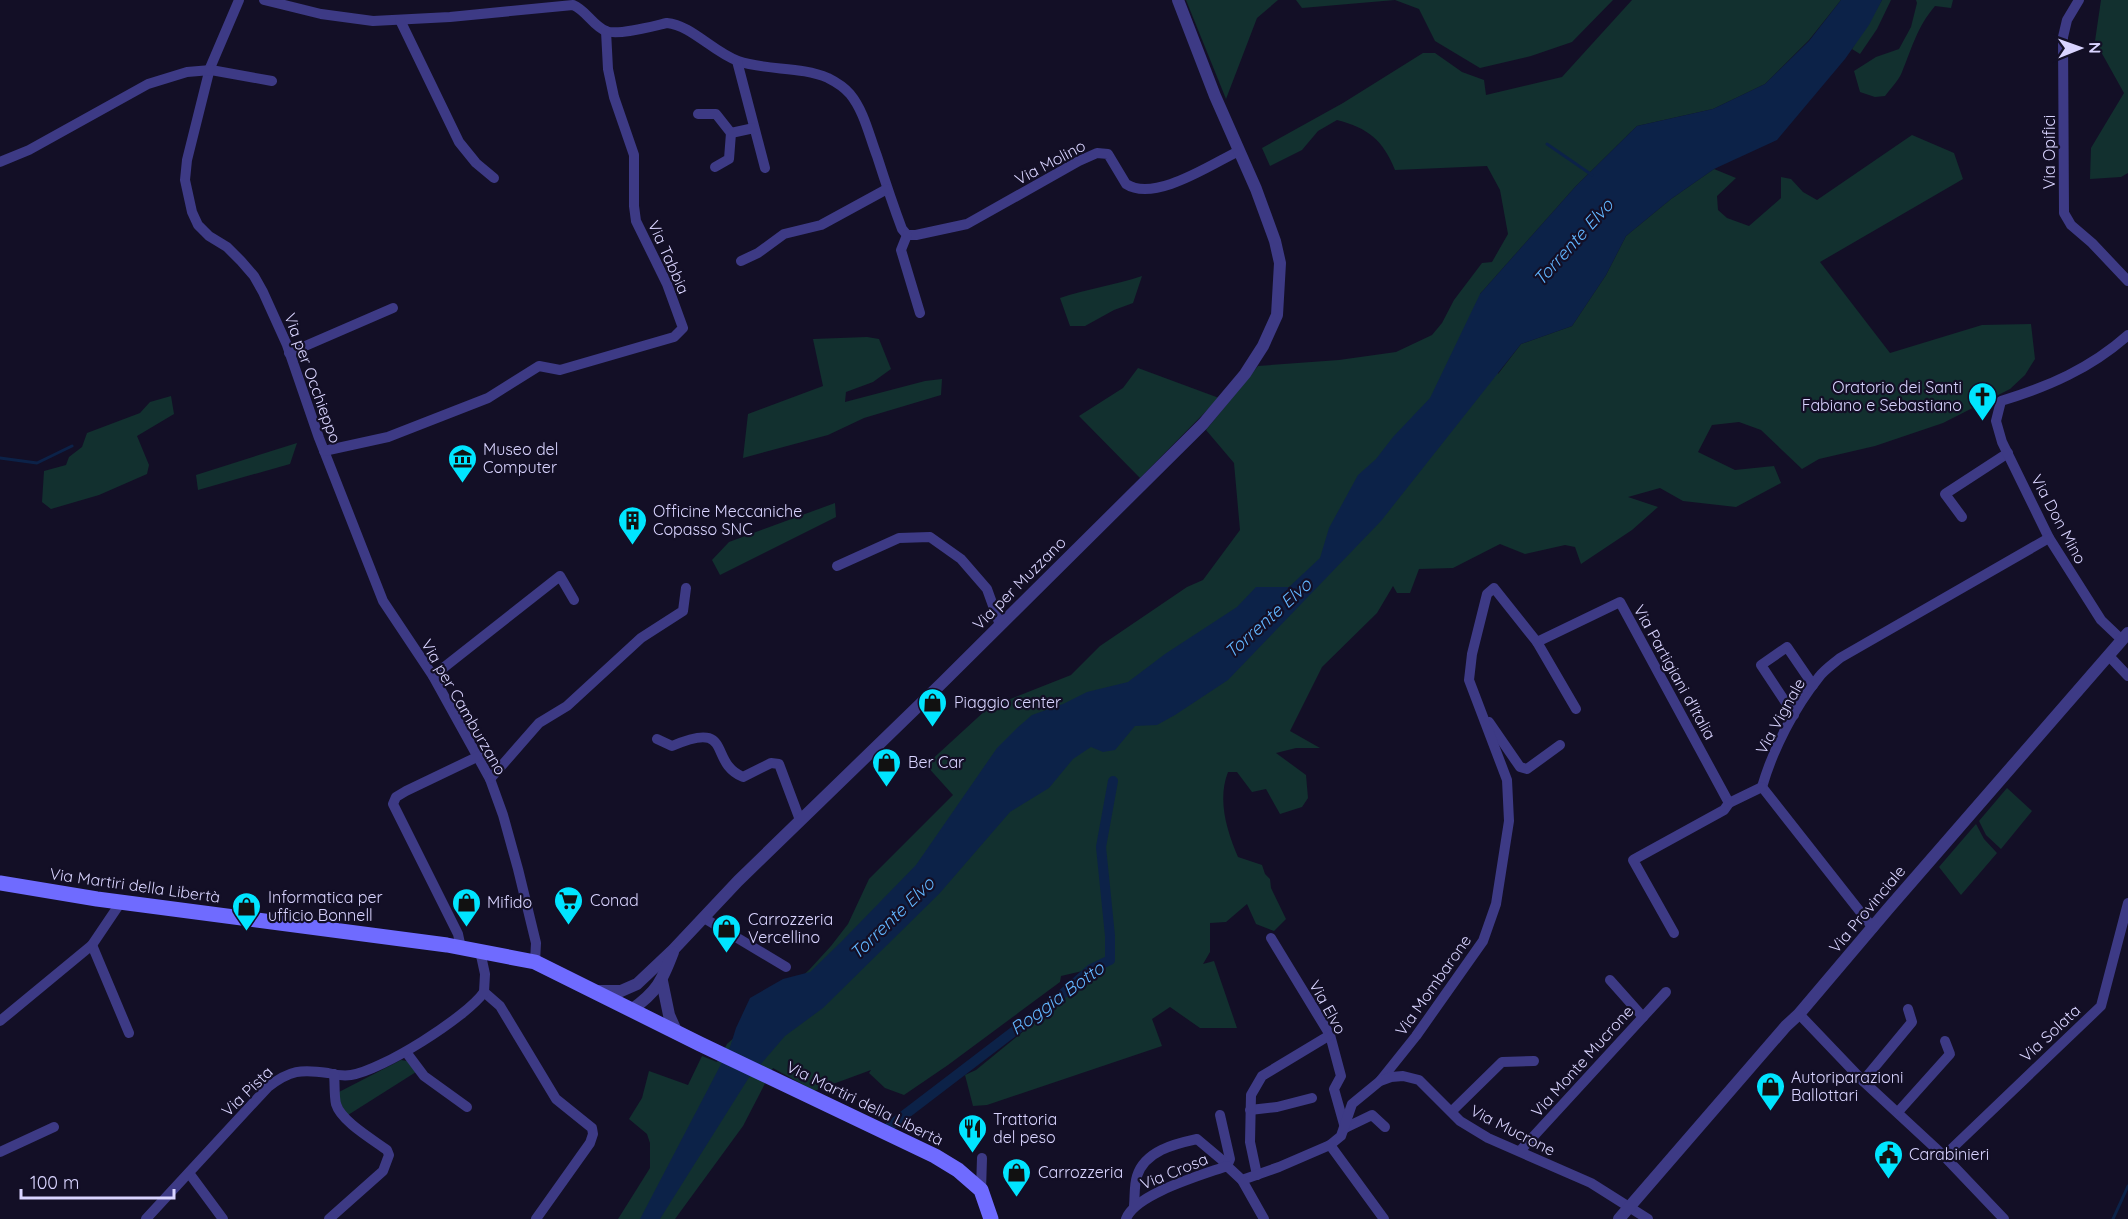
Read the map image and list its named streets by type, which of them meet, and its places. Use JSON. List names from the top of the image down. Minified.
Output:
{"streets":{"main road":["Via Martiri della Libertà"],"street":["Via Opifici","Via Molino","Via Tabbia","Via per Occhieppo","Via Don Mino","Via per Muzzano","Via Partigiani d'Italia","Via per Camburzano","Via Vignale","Via Provinciale","Via Mombarone","Via Elvo","Via Solata","Via Monte Mucrone","Via Pista","Via Mucrone","Via Crosa"]},"crossings":[["Via Molino","Via per Muzzano"],["Via Tabbia","Via per Occhieppo"],["Via per Occhieppo","Via per Camburzano"],["Via Don Mino","Via Vignale"],["Via Don Mino","Via Provinciale"],["Via per Muzzano","Via Martiri della Libertà"],["Via Partigiani d'Italia","Via Mombarone"],["Via per Camburzano","Via Martiri della Libertà"],["Via Provinciale","Via Mucrone"],["Via Mombarone","Via Mucrone"],["Via Monte Mucrone","Via Mucrone"]],"water":["Torrente Elvo","Roggia Botto"],"places":{"church":["Oratorio dei Santi Fabiano e Sebastiano"],"museum":["Museo del Computer"],"building":["Officine Meccaniche Copasso SNC"],"shop":["Piaggio center","Ber Car","Mifido","Informatica per ufficio Bonnell","Carrozzeria Vercellino","Autoriparazioni Ballottari","Carrozzeria"],"supermarket":["Conad"],"restaurant":["Trattoria del peso"],"public building":["Carabinieri"]},"scale_bar":"100 m","north":"right"}
